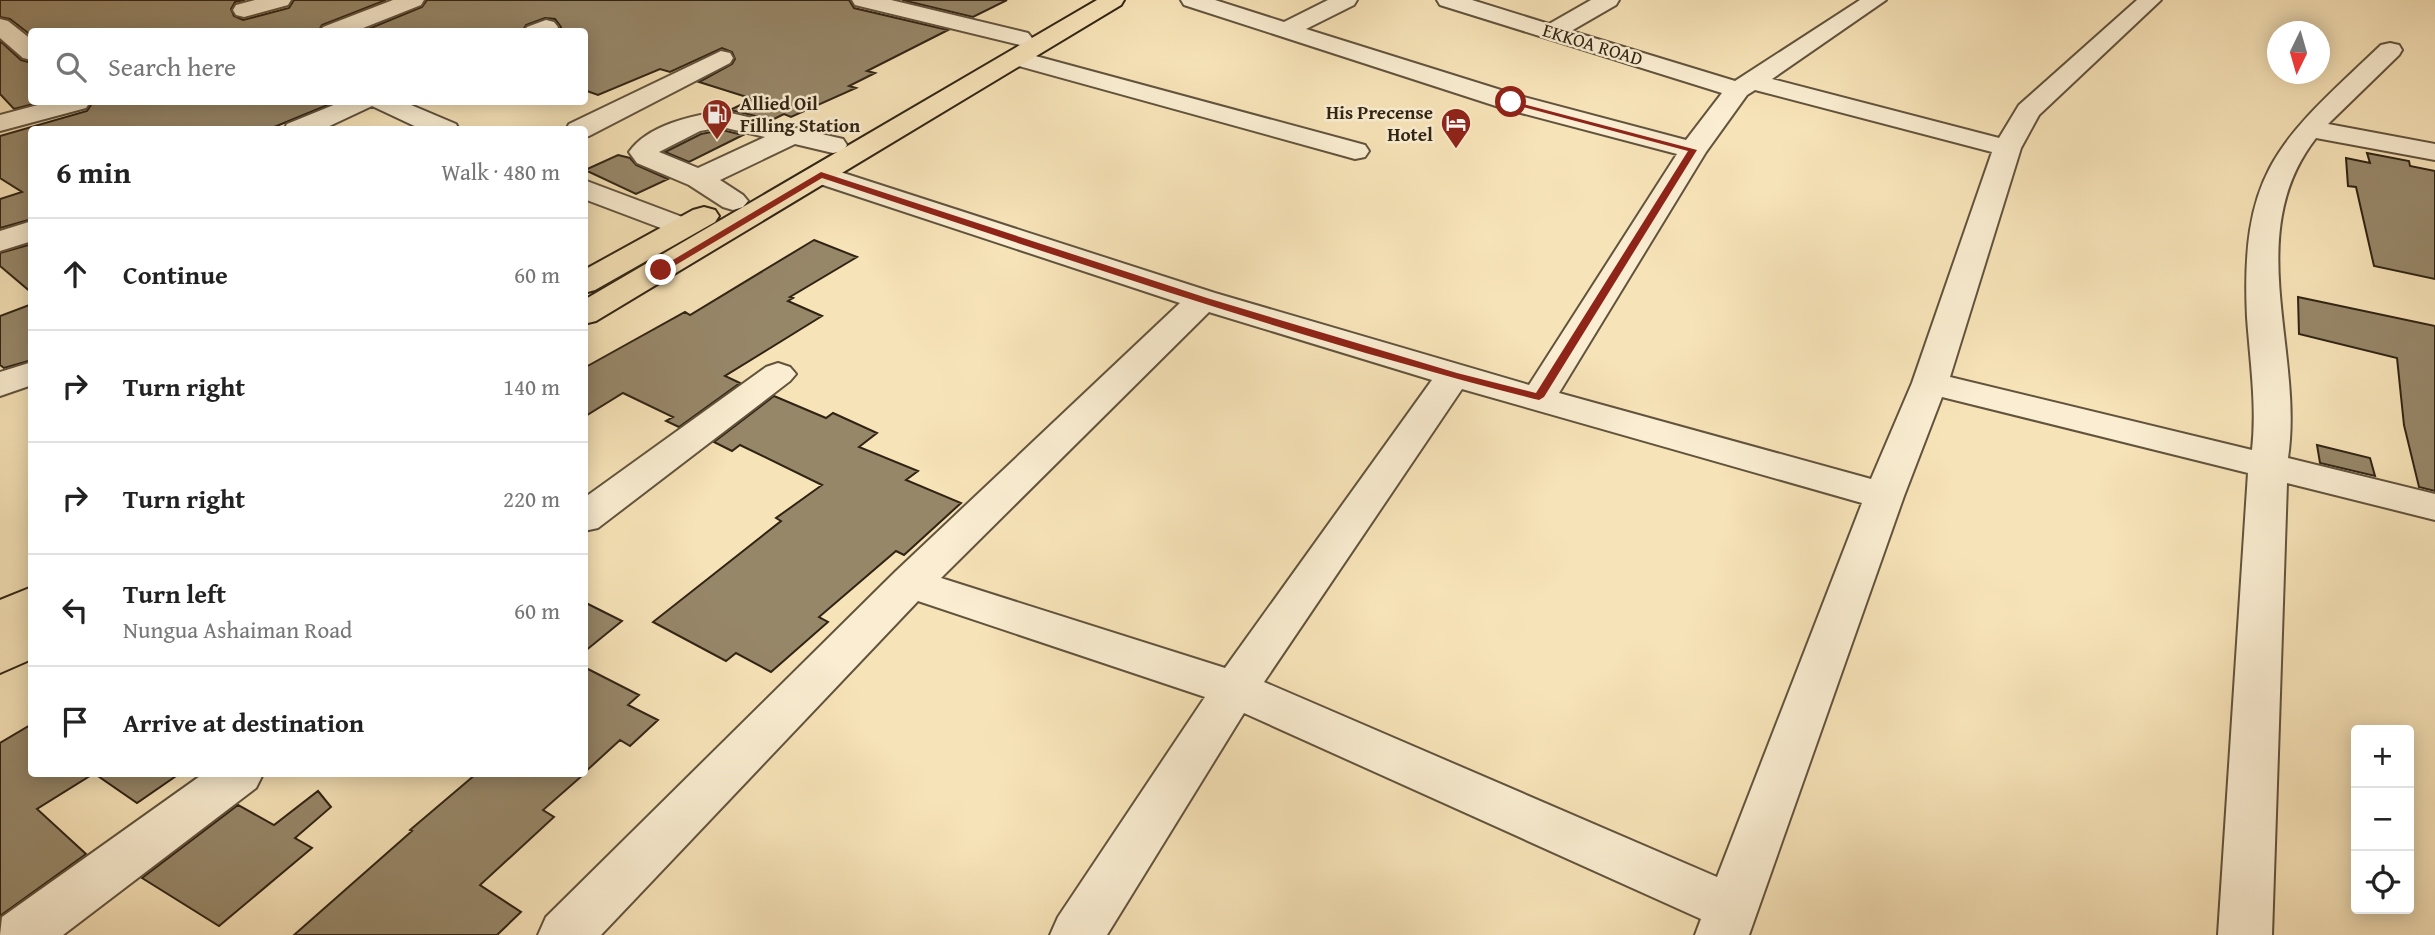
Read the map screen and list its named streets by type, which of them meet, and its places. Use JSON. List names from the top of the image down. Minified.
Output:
{"streets":{"street":["EKKOA ROAD"]},"places":{"fuel station":["Allied Oil Filling Station"],"hotel":["His Precense Hotel"]},"north":"bottom","page":{"search":"Search here","heading":["6 min","Walk · 480 m"],"list":[["Continue","60 m"],["Turn right","140 m"],["Turn right","220 m"],["Turn left","Nungua Ashaiman Road","60 m"],"Arrive at destination"],"map_buttons":["+","−"]}}
